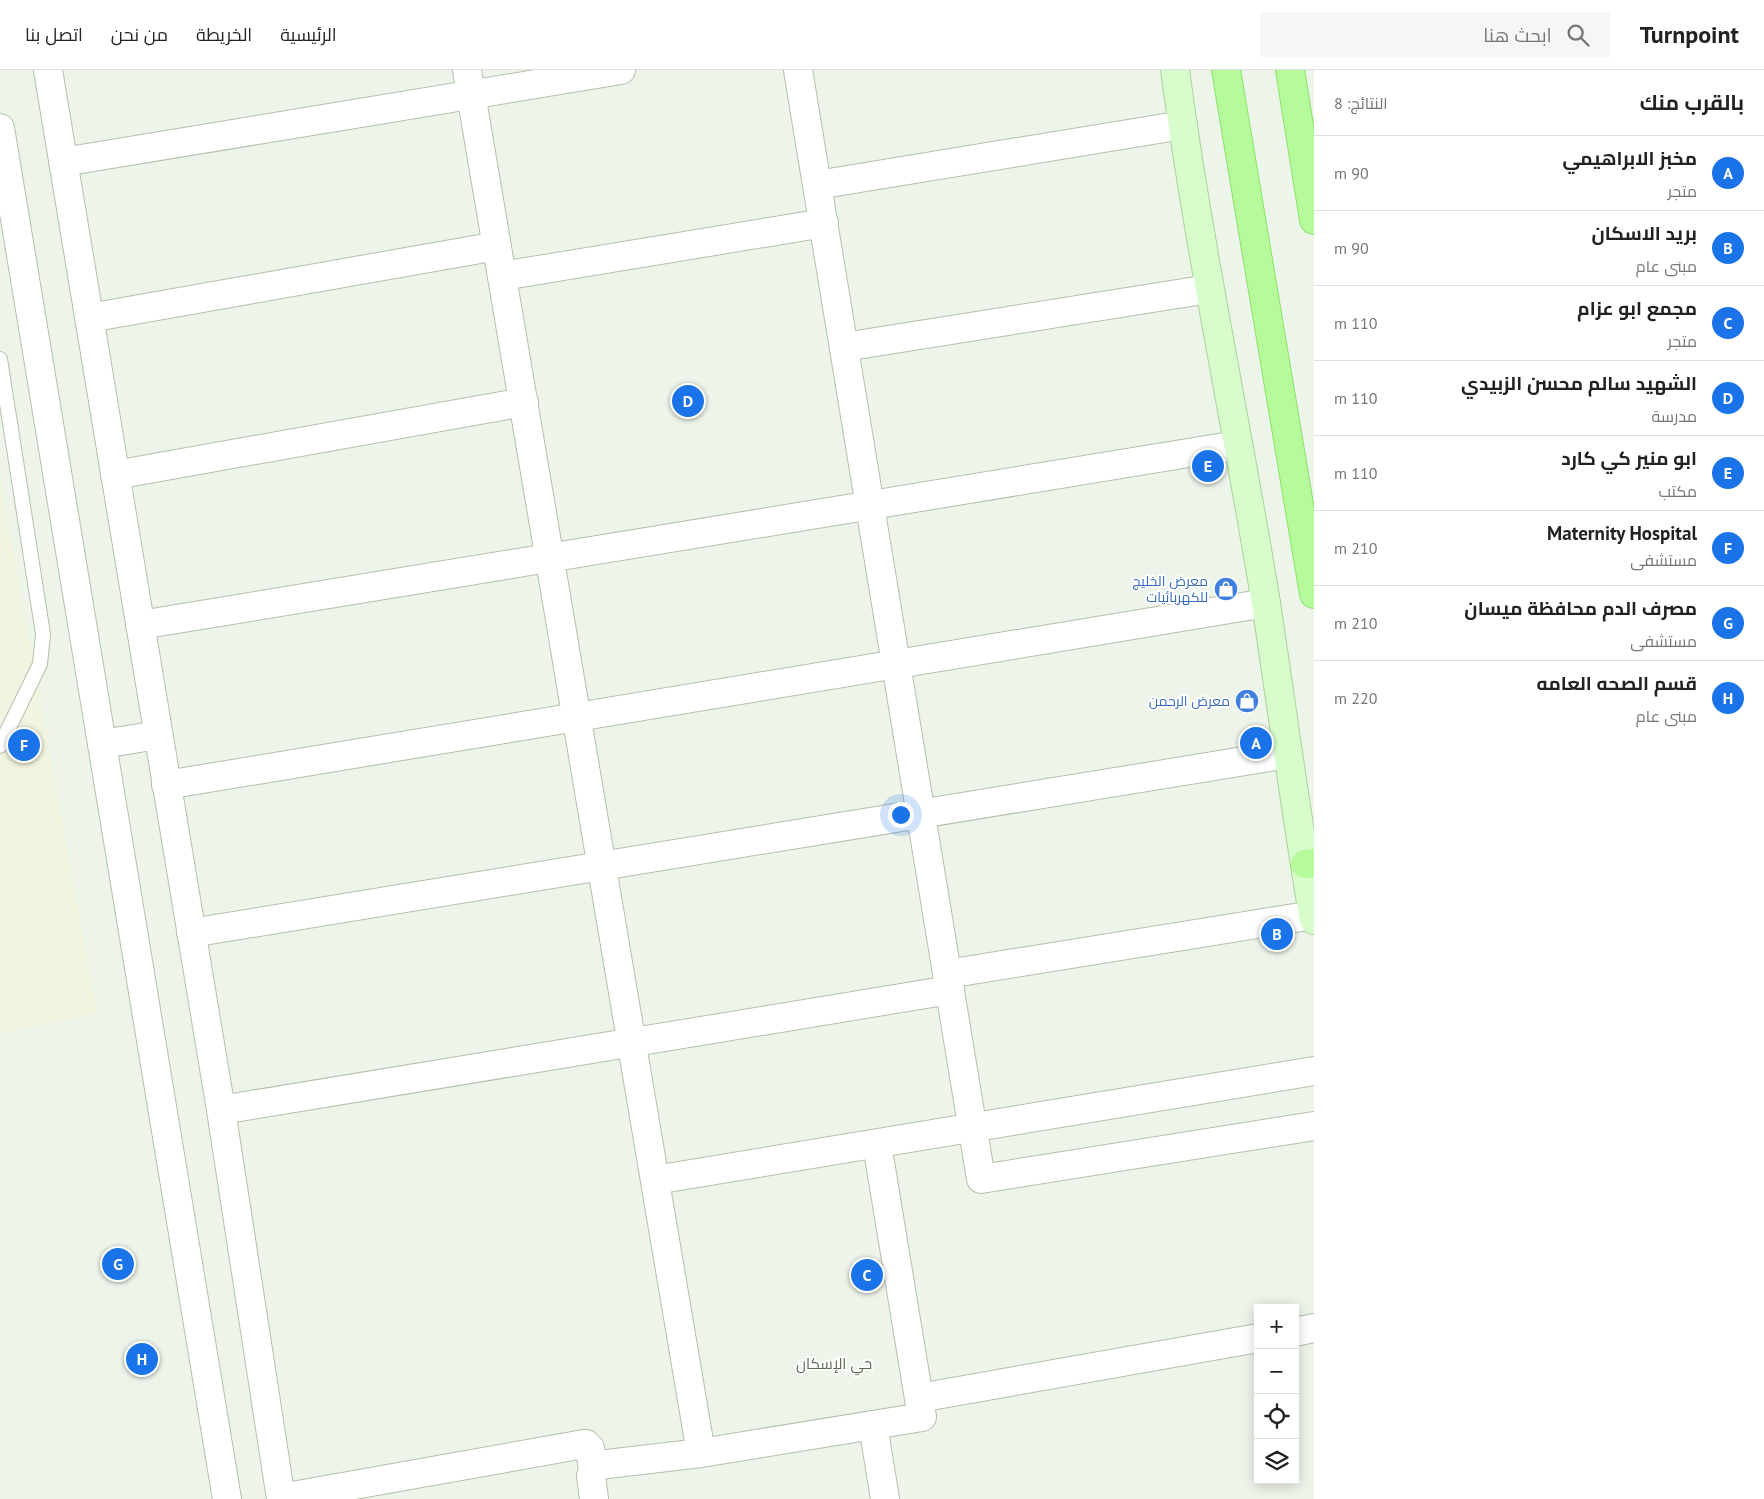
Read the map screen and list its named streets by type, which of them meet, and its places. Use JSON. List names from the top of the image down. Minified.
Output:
{"districts":["حي الإسكان"],"places":{"shop":["معرض الخليج للكهربائيات","معرض الرحمن"]},"page":{"header":"Turnpoint","search":"ابحث هنا","nav":["الرئيسية","الخريطة","من نحن","اتصل بنا"],"heading":["بالقرب منك","النتائج: 8"],"list":[{"mark":"A","name":"مخبز الابراهيمي","note":"متجر","value":"90 m"},{"mark":"B","name":"بريد الاسكان","note":"مبنى عام","value":"90 m"},{"mark":"C","name":"مجمع ابو عزام","note":"متجر","value":"110 m"},{"mark":"D","name":"الشهيد سالم محسن الزبيدي","note":"مدرسة","value":"110 m"},{"mark":"E","name":"ابو منير كي كارد","note":"مكتب","value":"110 m"},{"mark":"F","name":"Maternity Hospital","note":"مستشفى","value":"210 m"},{"mark":"G","name":"مصرف الدم محافظة ميسان","note":"مستشفى","value":"210 m"},{"mark":"H","name":"قسم الصحه العامه","note":"مبنى عام","value":"220 m"}],"pins":["D","E","A","F","B","G","C","H"],"map_buttons":["+","−"]}}
